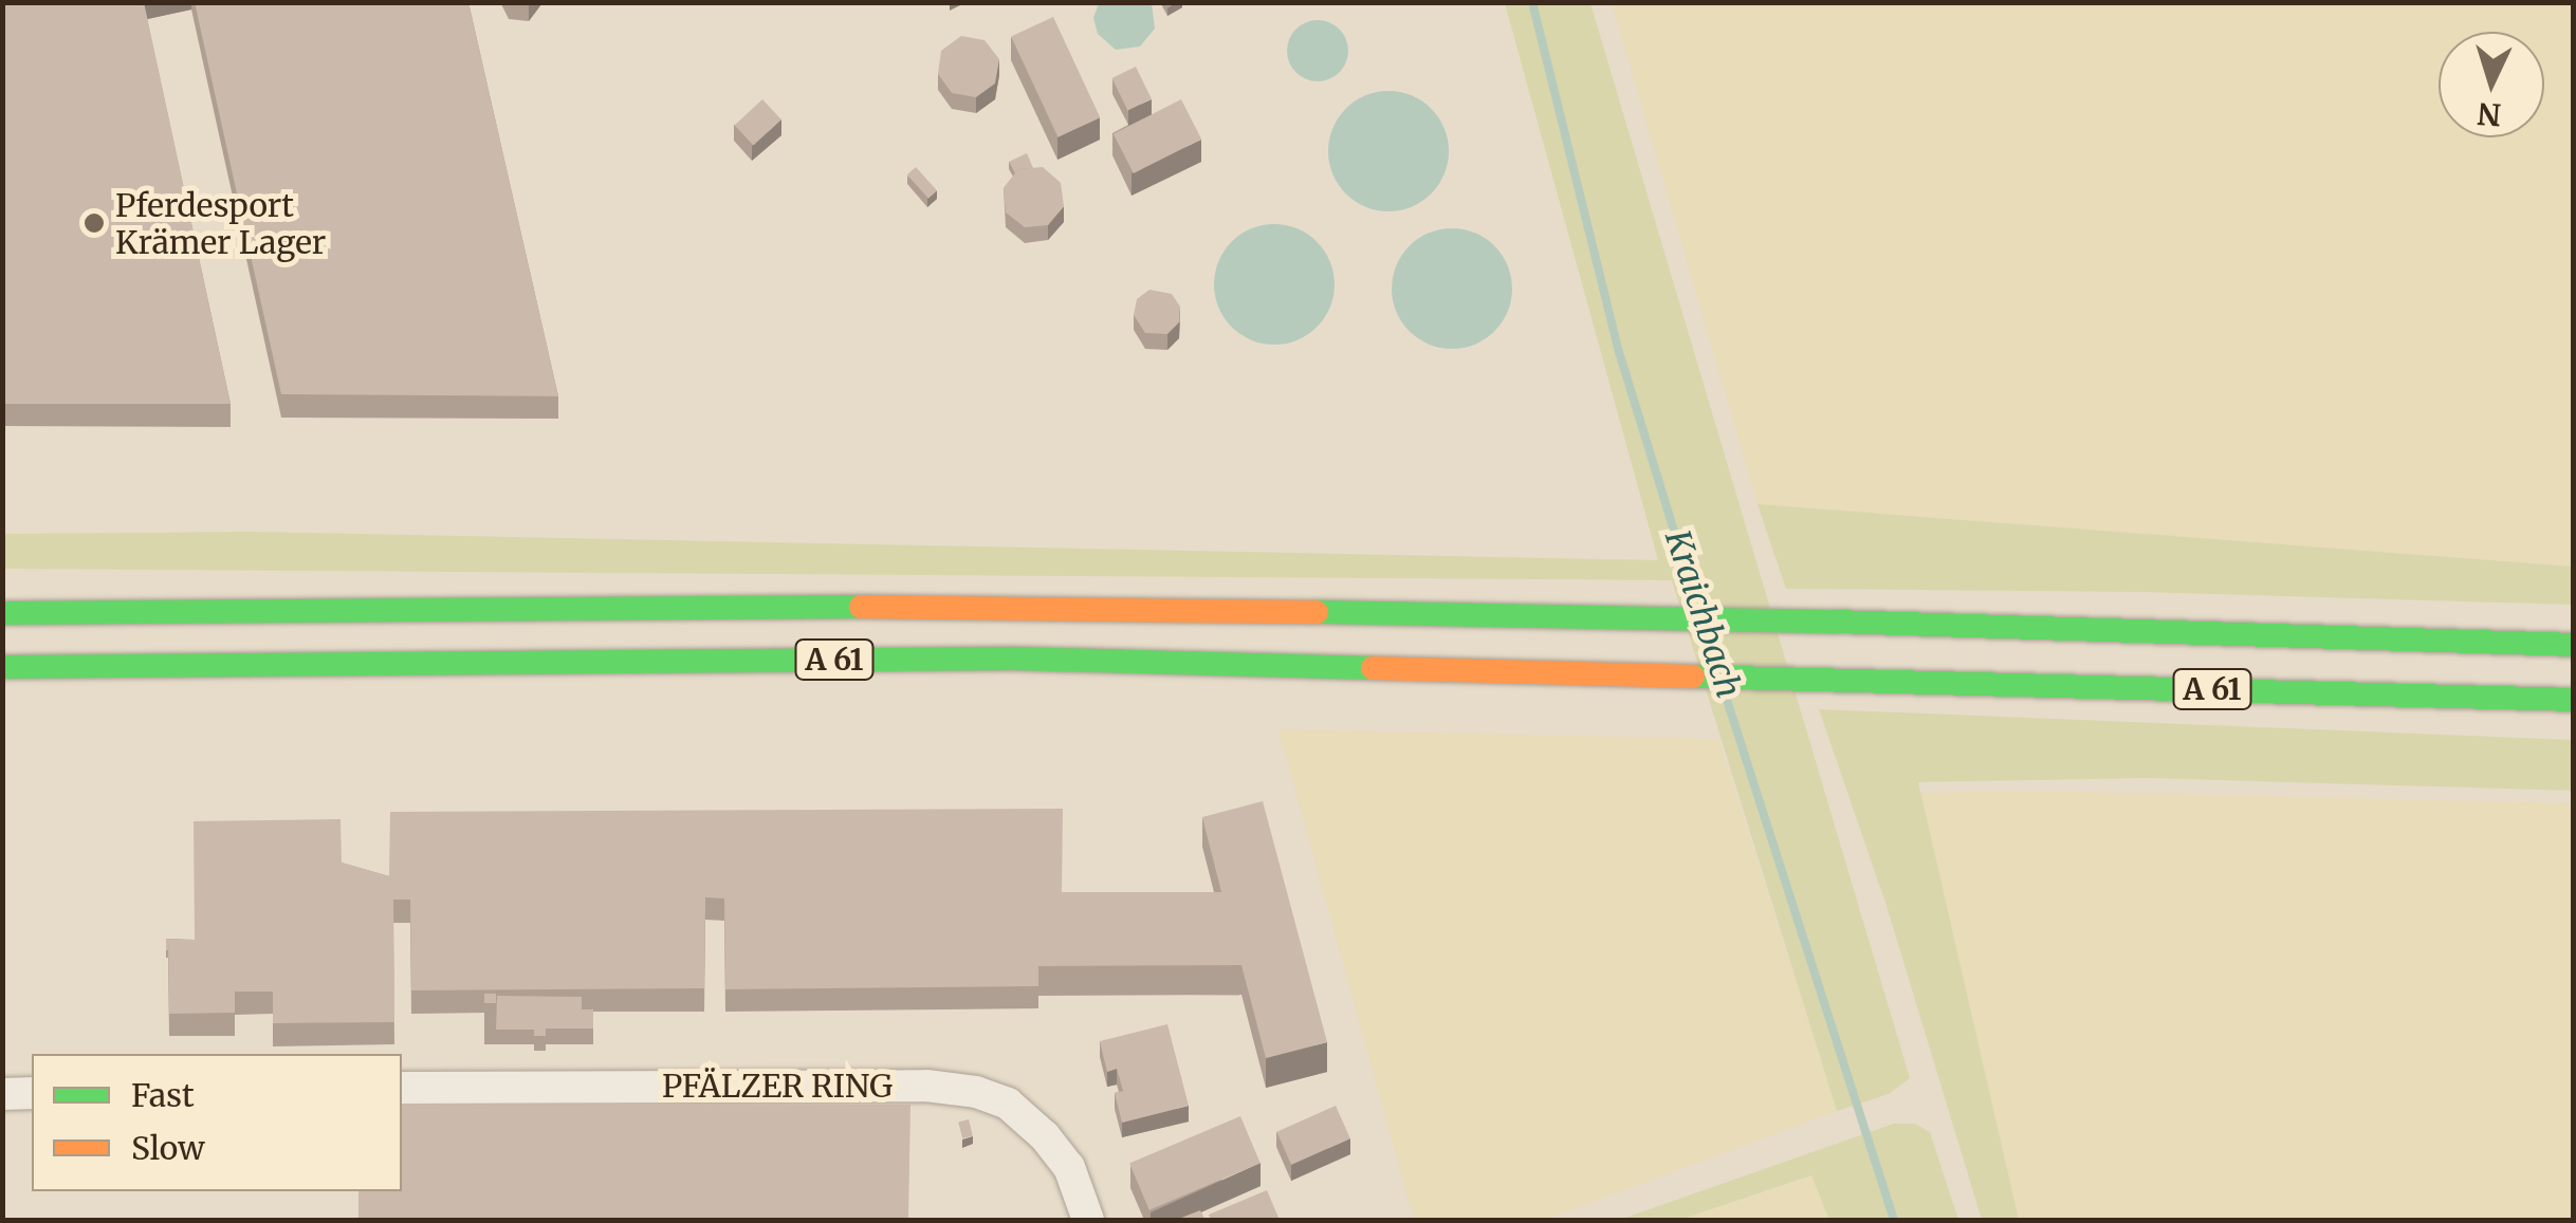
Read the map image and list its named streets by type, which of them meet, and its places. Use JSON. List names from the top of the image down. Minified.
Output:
{"streets":{"highway":["A 61"],"street":["PFÄLZER RING"]},"water":["Kraichbach"],"places":["Pferdesport Krämer Lager"],"legend":["Fast","Slow"],"north":"bottom"}
